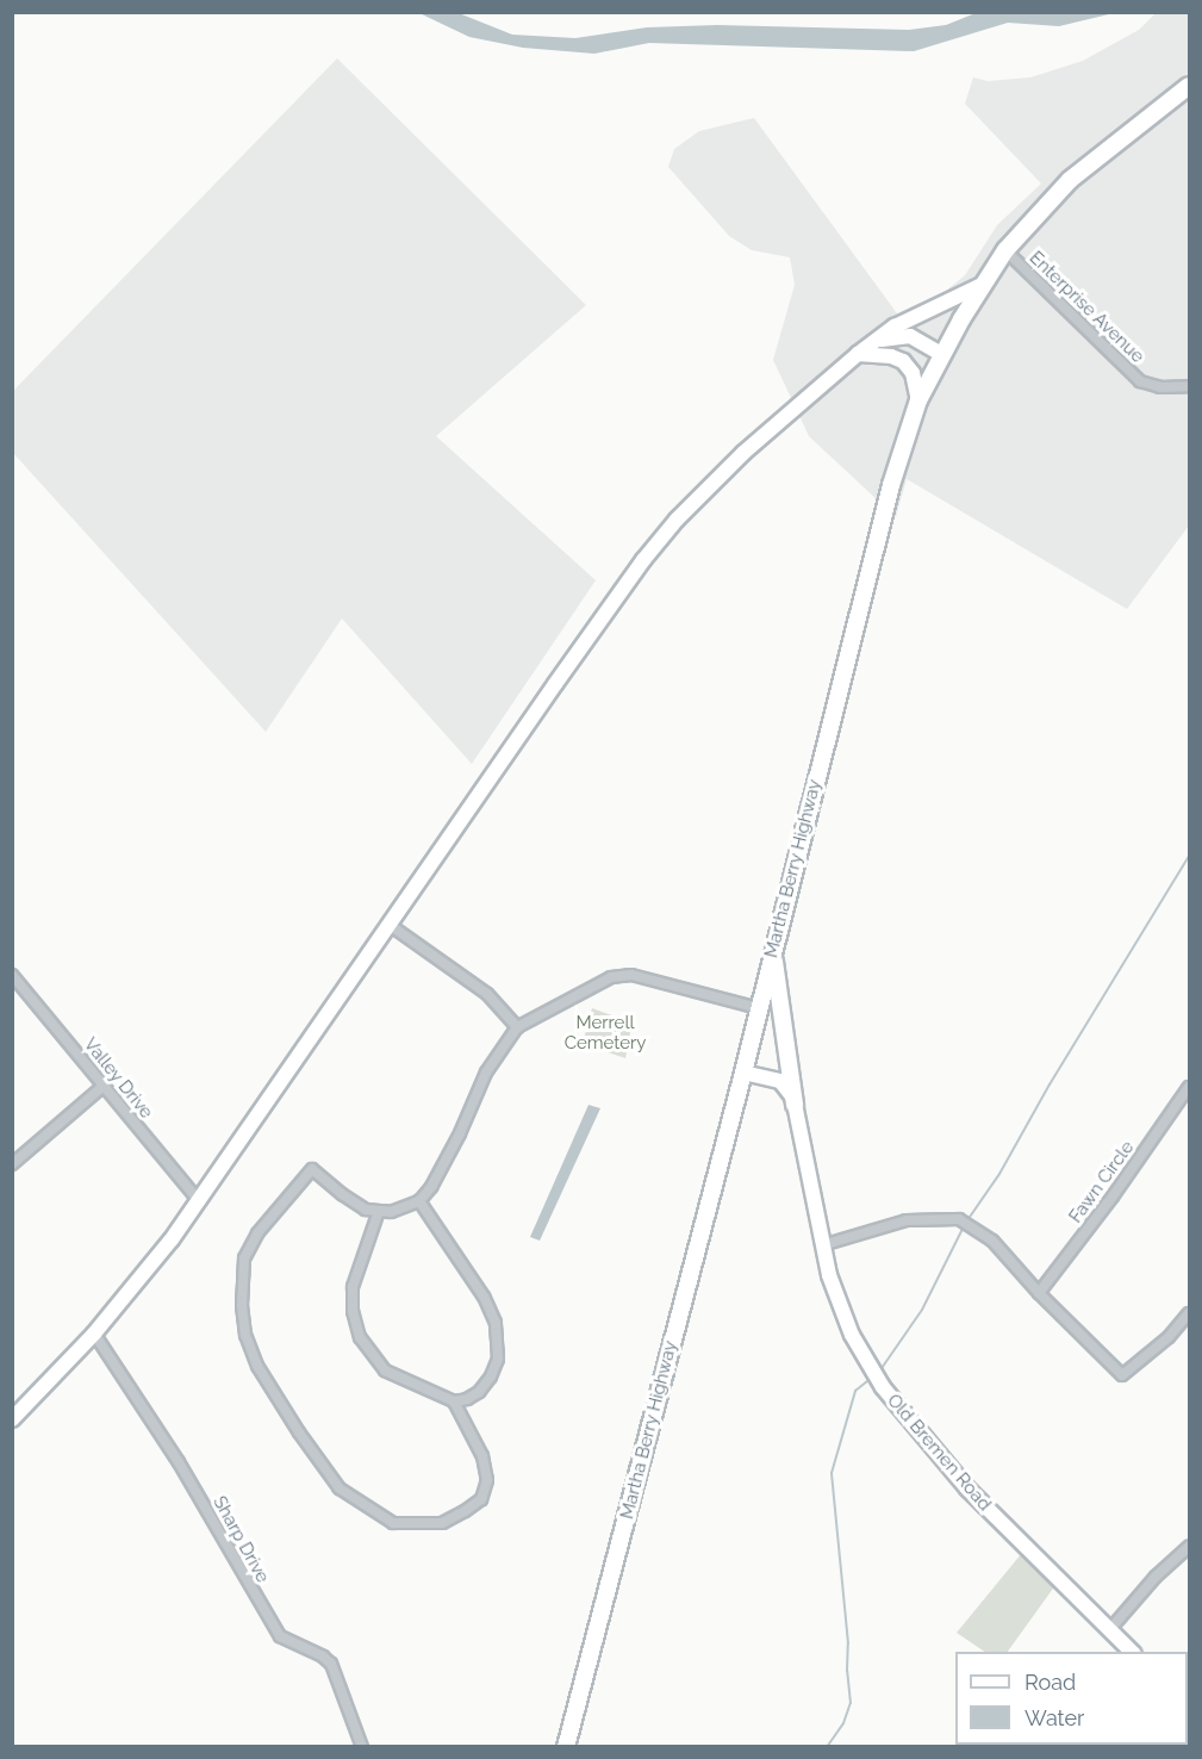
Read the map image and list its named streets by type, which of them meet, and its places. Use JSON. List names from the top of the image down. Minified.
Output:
{"streets":{"main road":["Martha Berry Highway","Old Bremen Road"],"street":["Enterprise Avenue","Valley Drive","Fawn Circle","Sharp Drive"]},"crossings":[["Enterprise Avenue","Martha Berry Highway"],["Martha Berry Highway","Old Bremen Road"]],"parks":["Merrell Cemetery"],"legend":["Road","Water"]}
